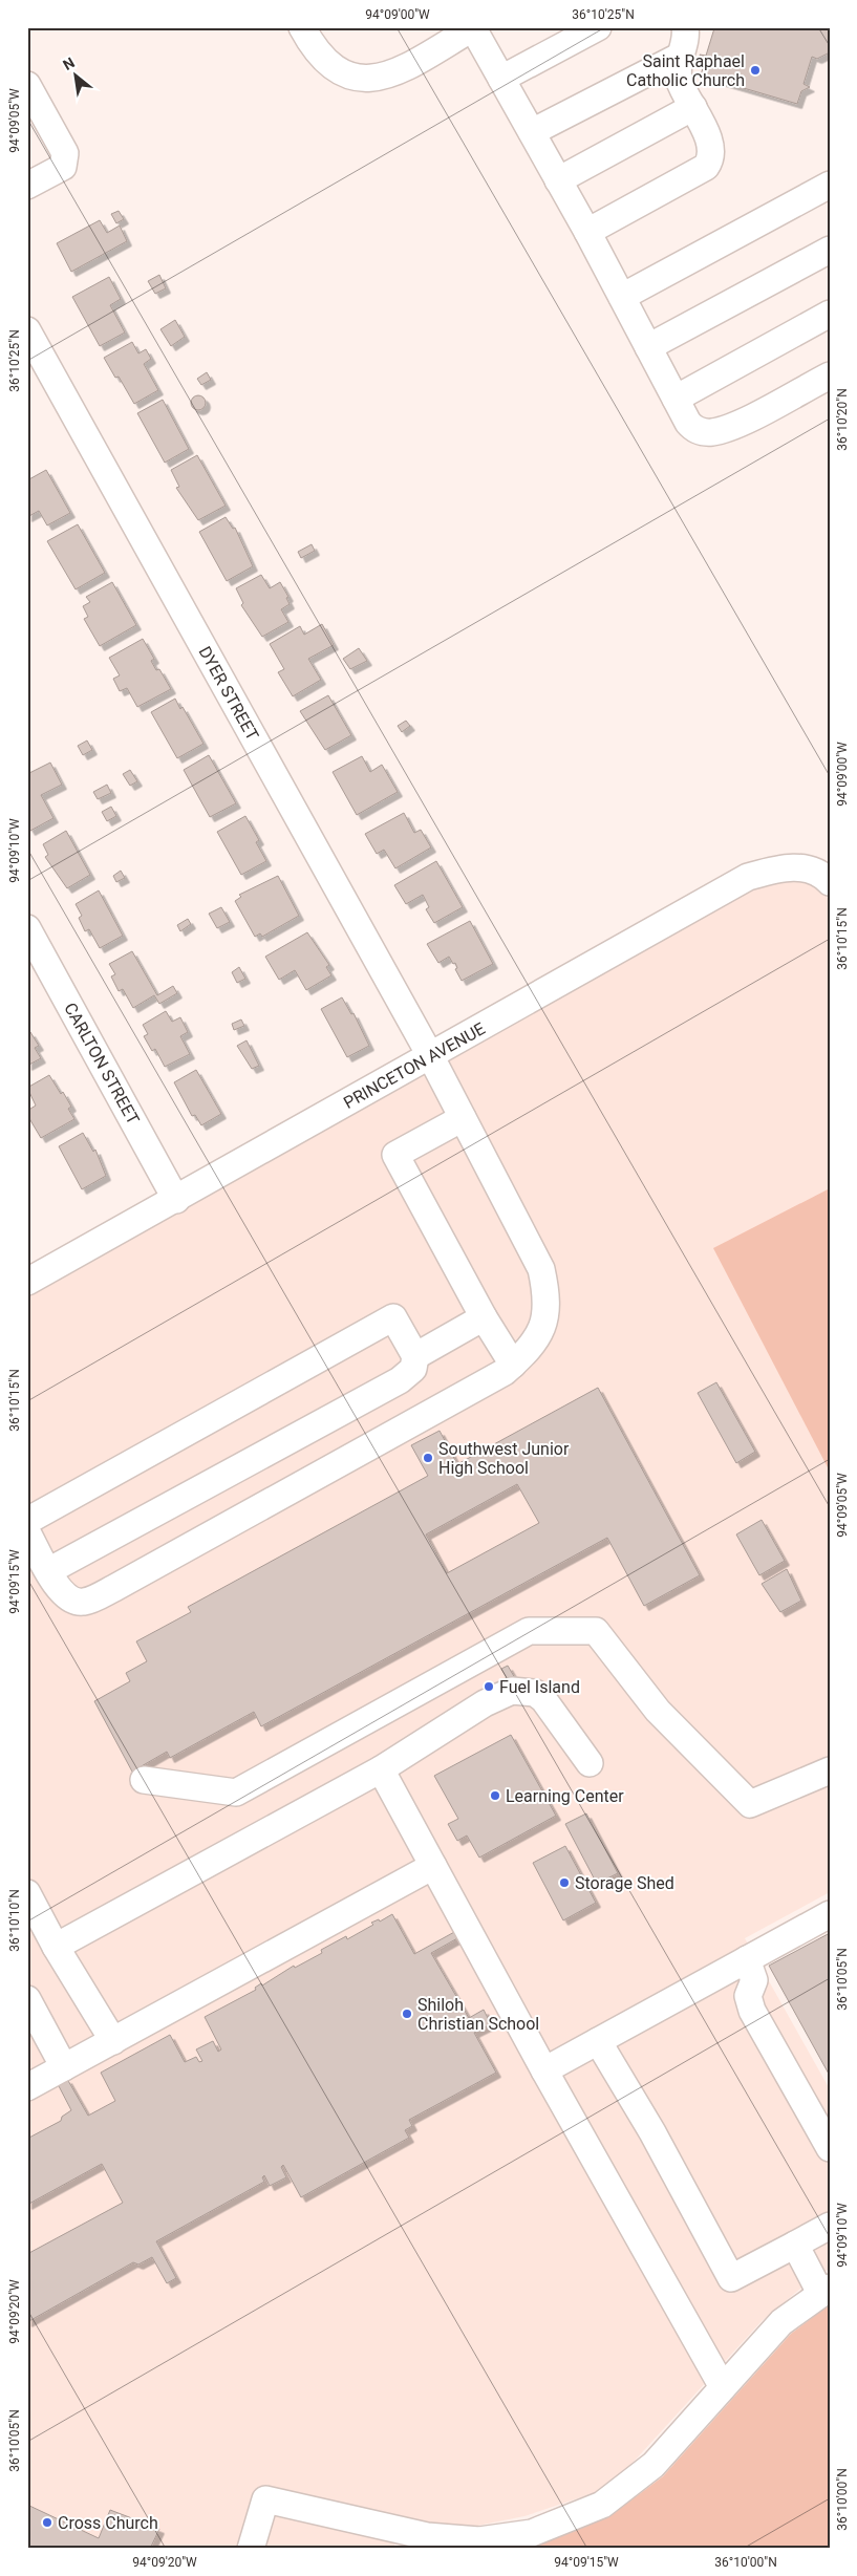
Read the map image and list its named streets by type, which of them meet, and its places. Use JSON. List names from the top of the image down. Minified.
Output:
{"streets":{"street":["DYER STREET","CARLTON STREET","PRINCETON AVENUE"]},"crossings":[["DYER STREET","PRINCETON AVENUE"],["CARLTON STREET","PRINCETON AVENUE"]],"places":["Saint Raphael Catholic Church","Southwest Junior High School","Fuel Island","Learning Center","Storage Shed","Shiloh Christian School","Cross Church"],"north":"top left","coordinates":["94°09'00\"W","36°10'25\"N","94°09'05\"W","36°10'20\"N","94°09'10\"W","36°10'15\"N","94°09'15\"W","36°10'10\"N","36°10'05\"N","94°09'20\"W","36°10'00\"N"]}
